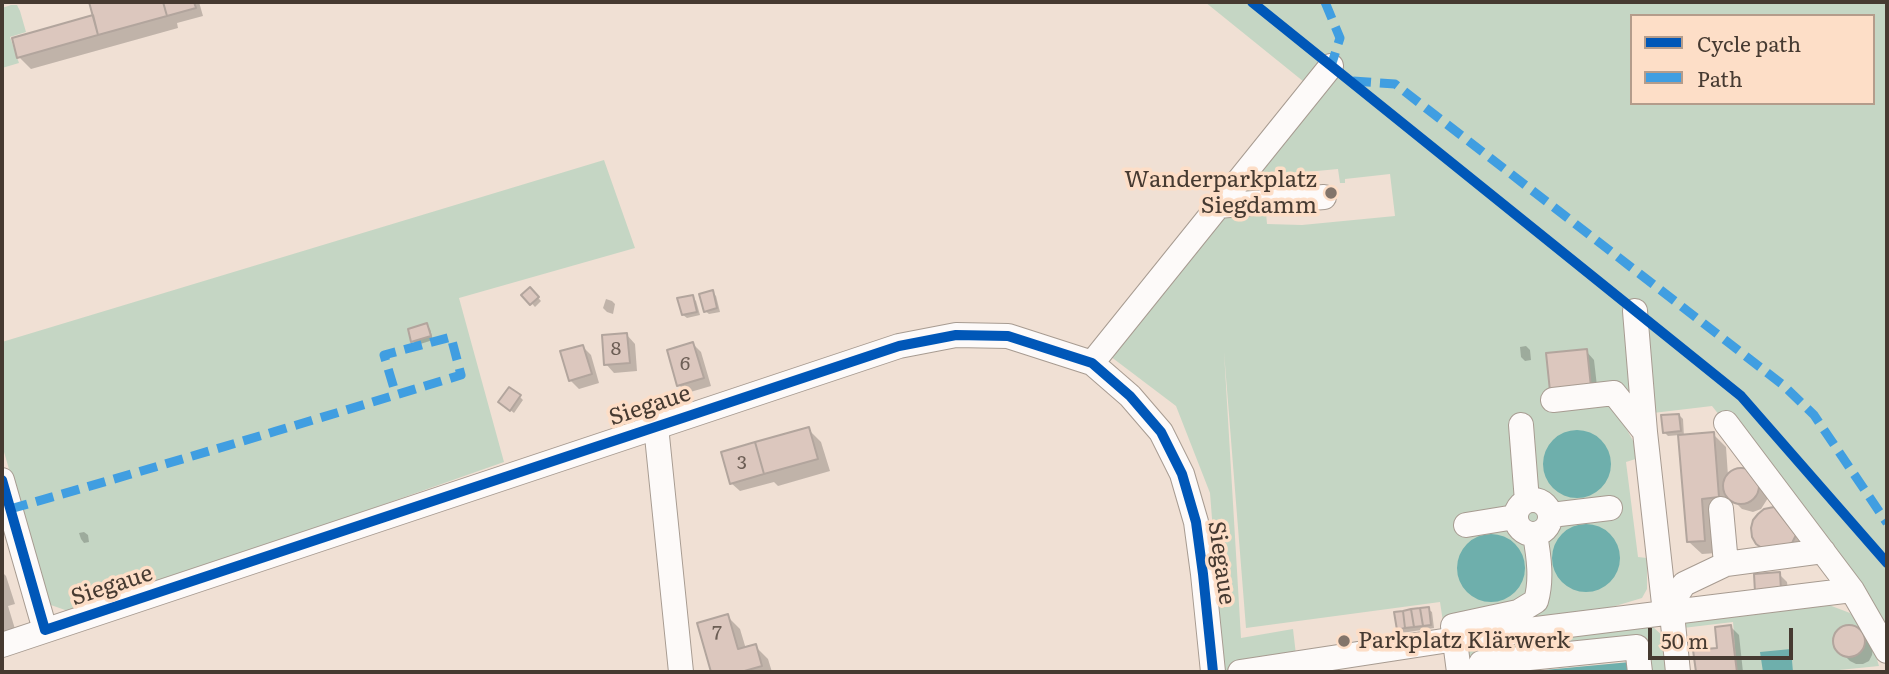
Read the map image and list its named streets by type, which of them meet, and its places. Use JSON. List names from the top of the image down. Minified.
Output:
{"streets":{"street":["Siegaue"]},"places":["Wanderparkplatz Siegdamm","Parkplatz Klärwerk"],"house_numbers":["8","6","3","7"],"legend":["Cycle path","Path"],"scale_bar":"50 m"}
